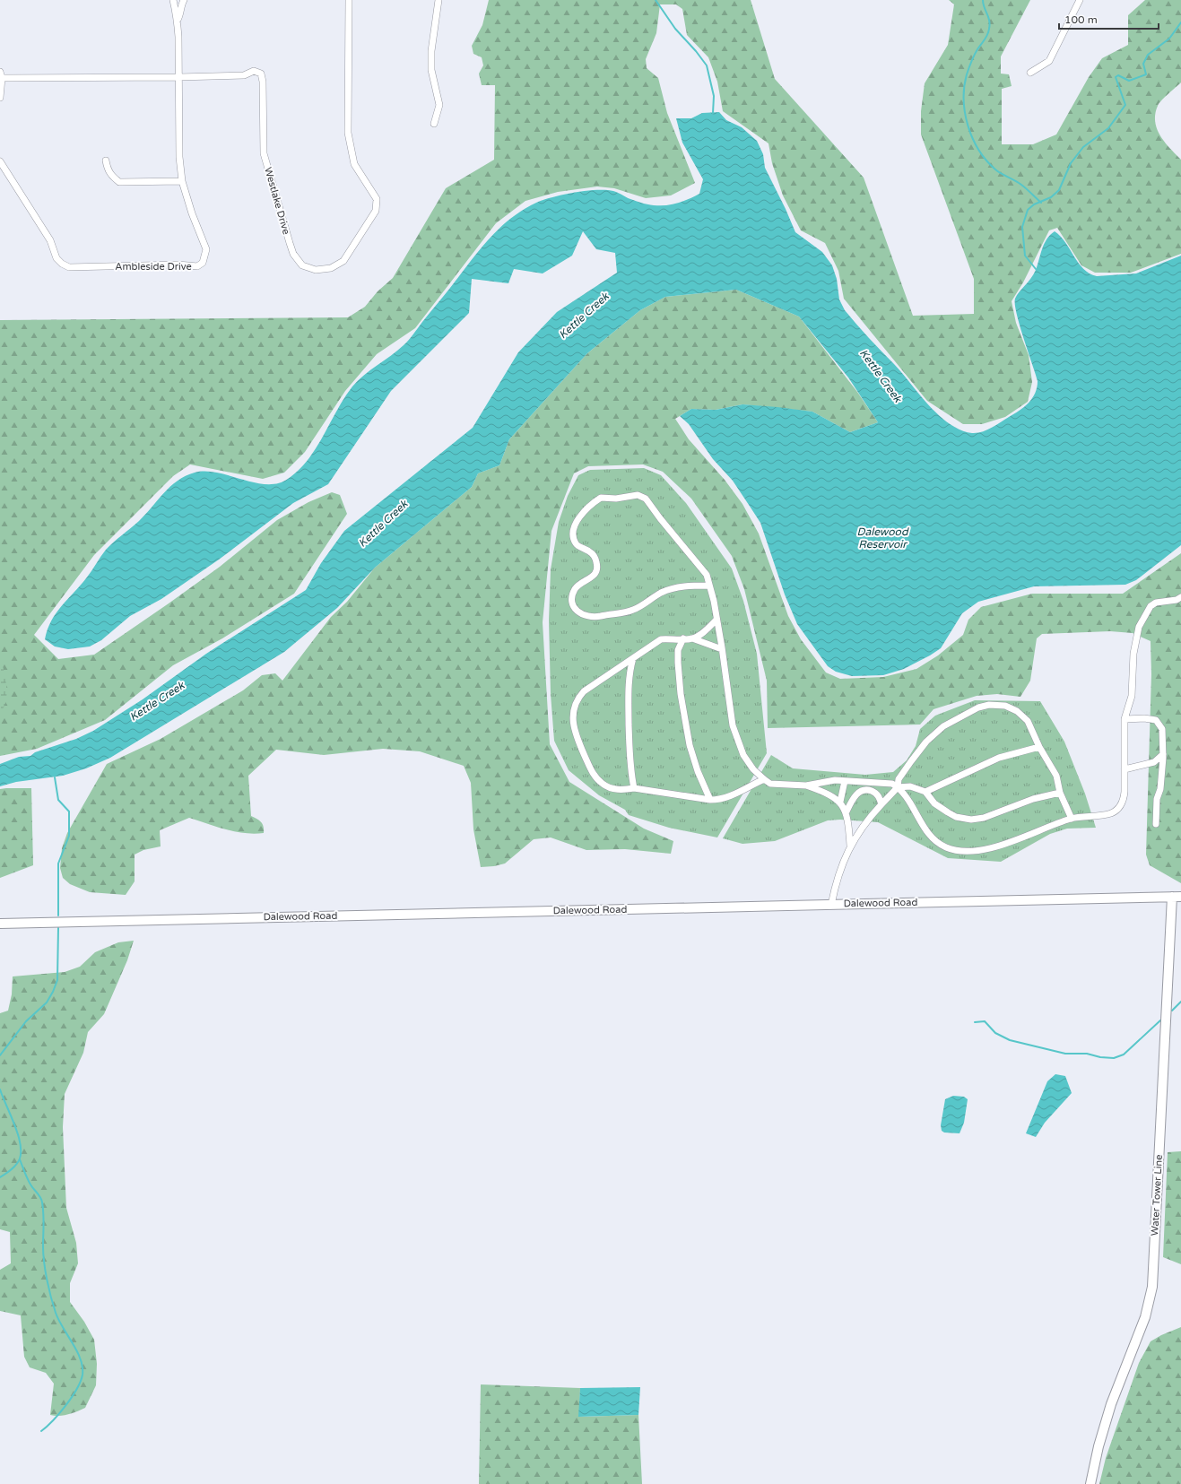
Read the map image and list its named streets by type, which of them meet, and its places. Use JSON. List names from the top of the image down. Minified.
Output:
{"streets":{"main road":["Dalewood Road","Water Tower Line"],"street":["Westlake Drive","Ambleside Drive"]},"crossings":[["Westlake Drive","Ambleside Drive"],["Dalewood Road","Water Tower Line"]],"water":["Kettle Creek","Dalewood Reservoir"],"scale_bar":"100 m"}
